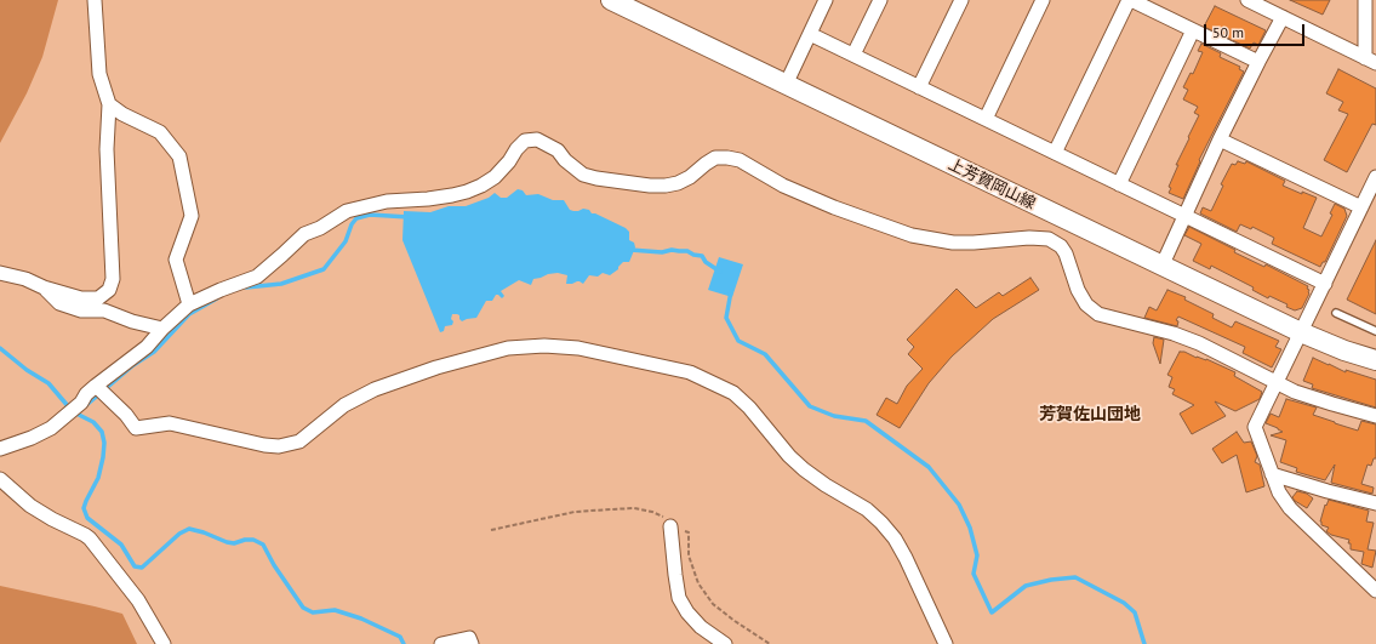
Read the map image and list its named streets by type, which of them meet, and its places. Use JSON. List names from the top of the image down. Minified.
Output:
{"streets":{"main road":["上芳賀岡山線"]},"districts":["芳賀佐山団地"],"scale_bar":"50 m"}
